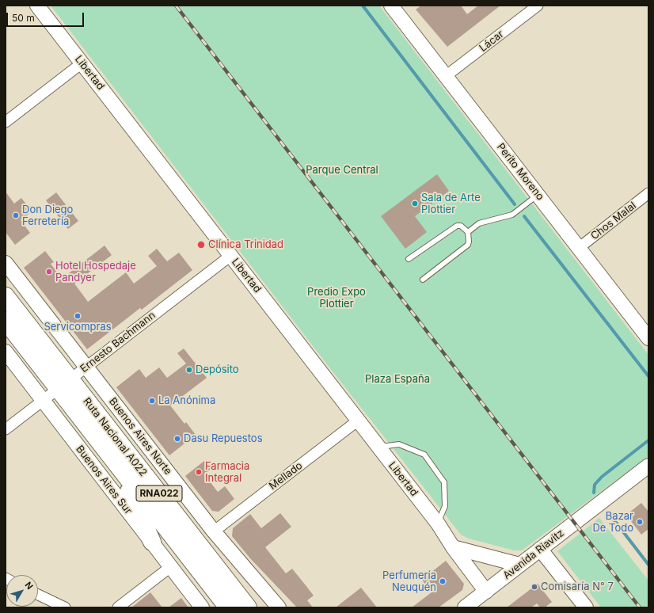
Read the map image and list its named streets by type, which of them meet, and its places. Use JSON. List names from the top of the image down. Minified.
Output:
{"streets":{"highway":["Ruta Nacional A022","RNA022"],"main road":["Libertad","Perito Moreno","Buenos Aires Norte","Buenos Aires Sur","Avenida Riavitz"],"street":["Lácar","Chos Malal","Ernesto Bachmann","Mellado"]},"crossings":[["Lácar","Perito Moreno"],["Libertad","Ernesto Bachmann"],["Libertad","Mellado"],["Libertad","Avenida Riavitz"],["Perito Moreno","Chos Malal"],["Ernesto Bachmann","Buenos Aires Norte"],["Ernesto Bachmann","Ruta Nacional A022"],["Ernesto Bachmann","Buenos Aires Sur"],["Buenos Aires Norte","Mellado"]],"parks":["Parque Central","Predio Expo Plottier","Plaza España"],"places":["Sala de Arte Plottier","Don Diego Ferretería","Clínica Trinidad","Hotel Hospedaje Pandyer","Servicompras","Depósito","La Anónima","Dasu Repuestos","Farmacia Integral","Bazar De Todo","Perfumería Neuquén","Comisaría N° 7"],"scale_bar":"50 m","north":"top right"}
